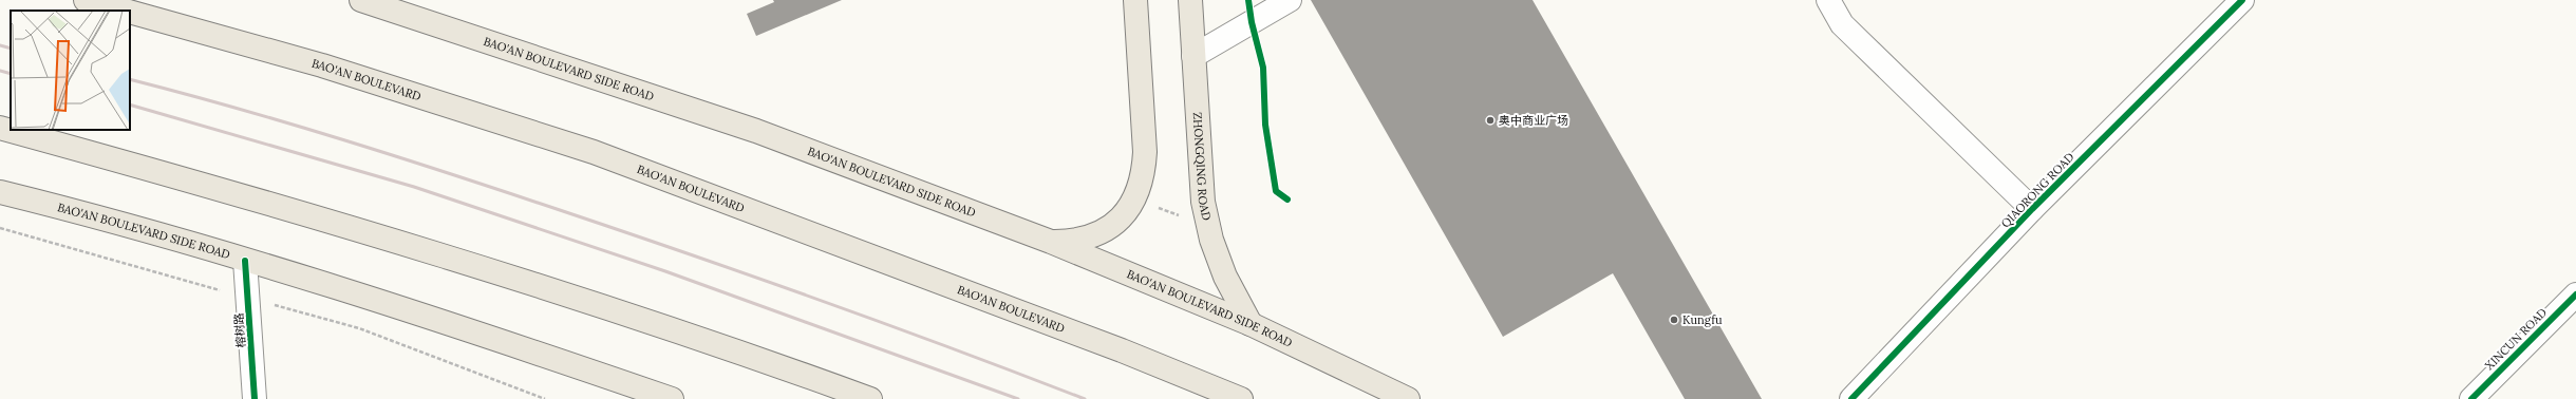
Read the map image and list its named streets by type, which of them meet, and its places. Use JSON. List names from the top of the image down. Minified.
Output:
{"streets":{"main road":["BAO'AN BOULEVARD SIDE ROAD","BAO'AN BOULEVARD","ZHONGQING ROAD"],"street":["QIAORONG ROAD","榕树路","XINCUN ROAD"]},"crossings":[["BAO'AN BOULEVARD SIDE ROAD","ZHONGQING ROAD"],["BAO'AN BOULEVARD SIDE ROAD","榕树路"]],"places":["奥中商业广场","Kungfu"]}
